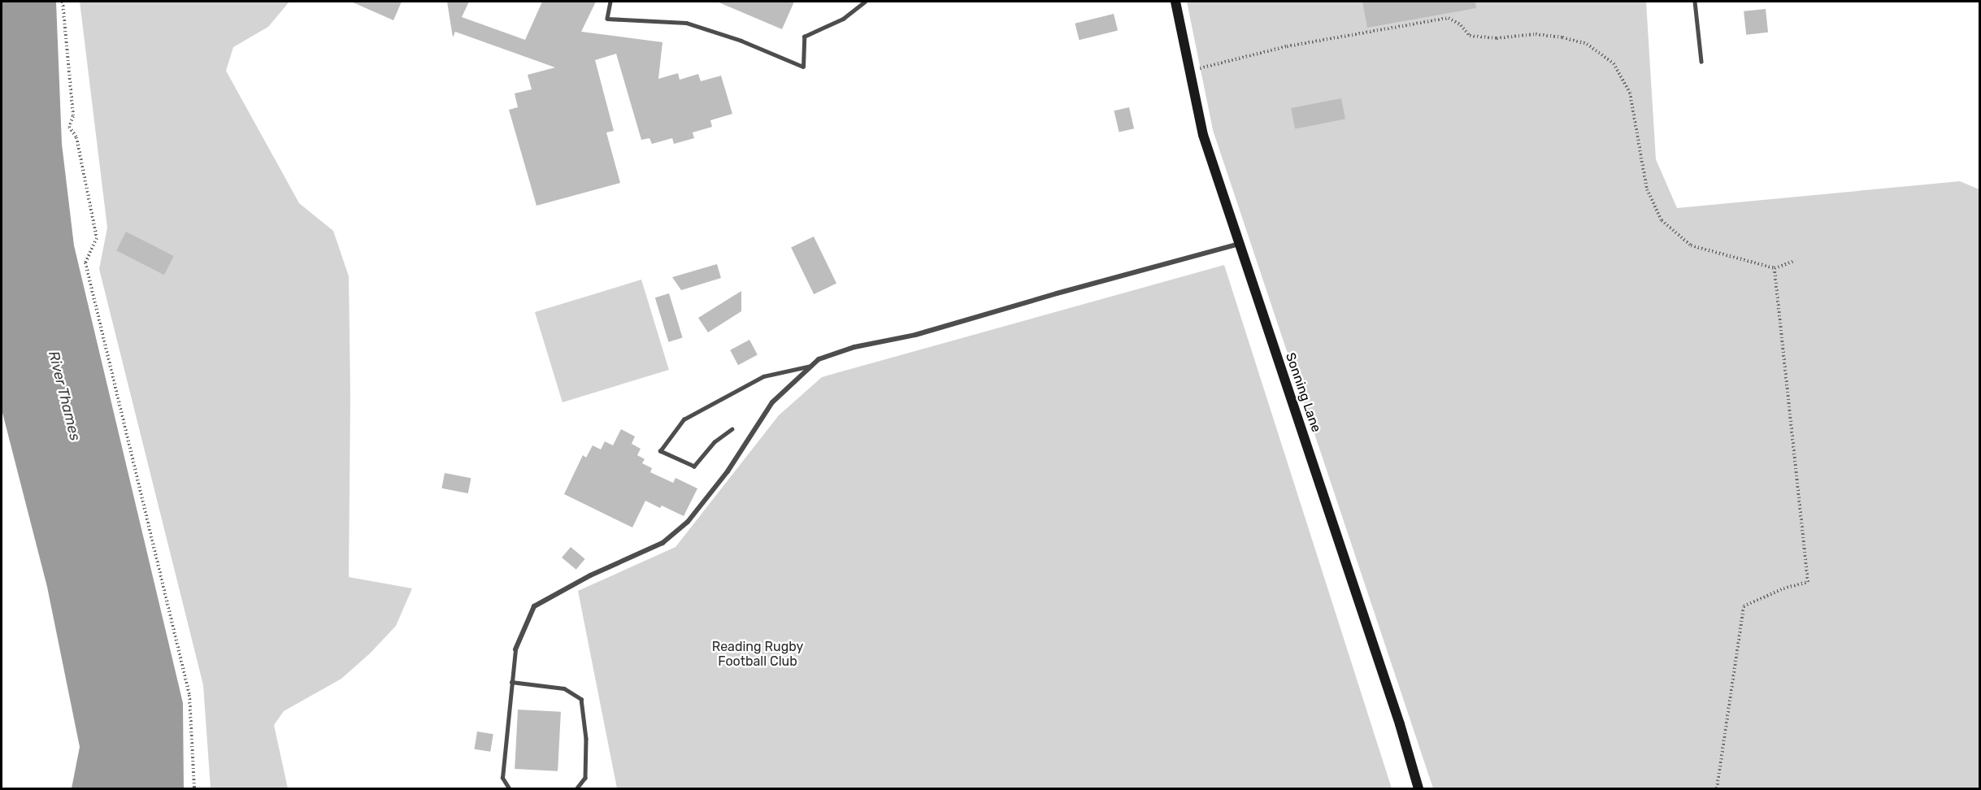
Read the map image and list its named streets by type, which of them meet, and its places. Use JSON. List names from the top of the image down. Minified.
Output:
{"streets":{"main road":["Sonning Lane"]},"water":["River Thames"],"parks":["Reading Rugby Football Club"]}
